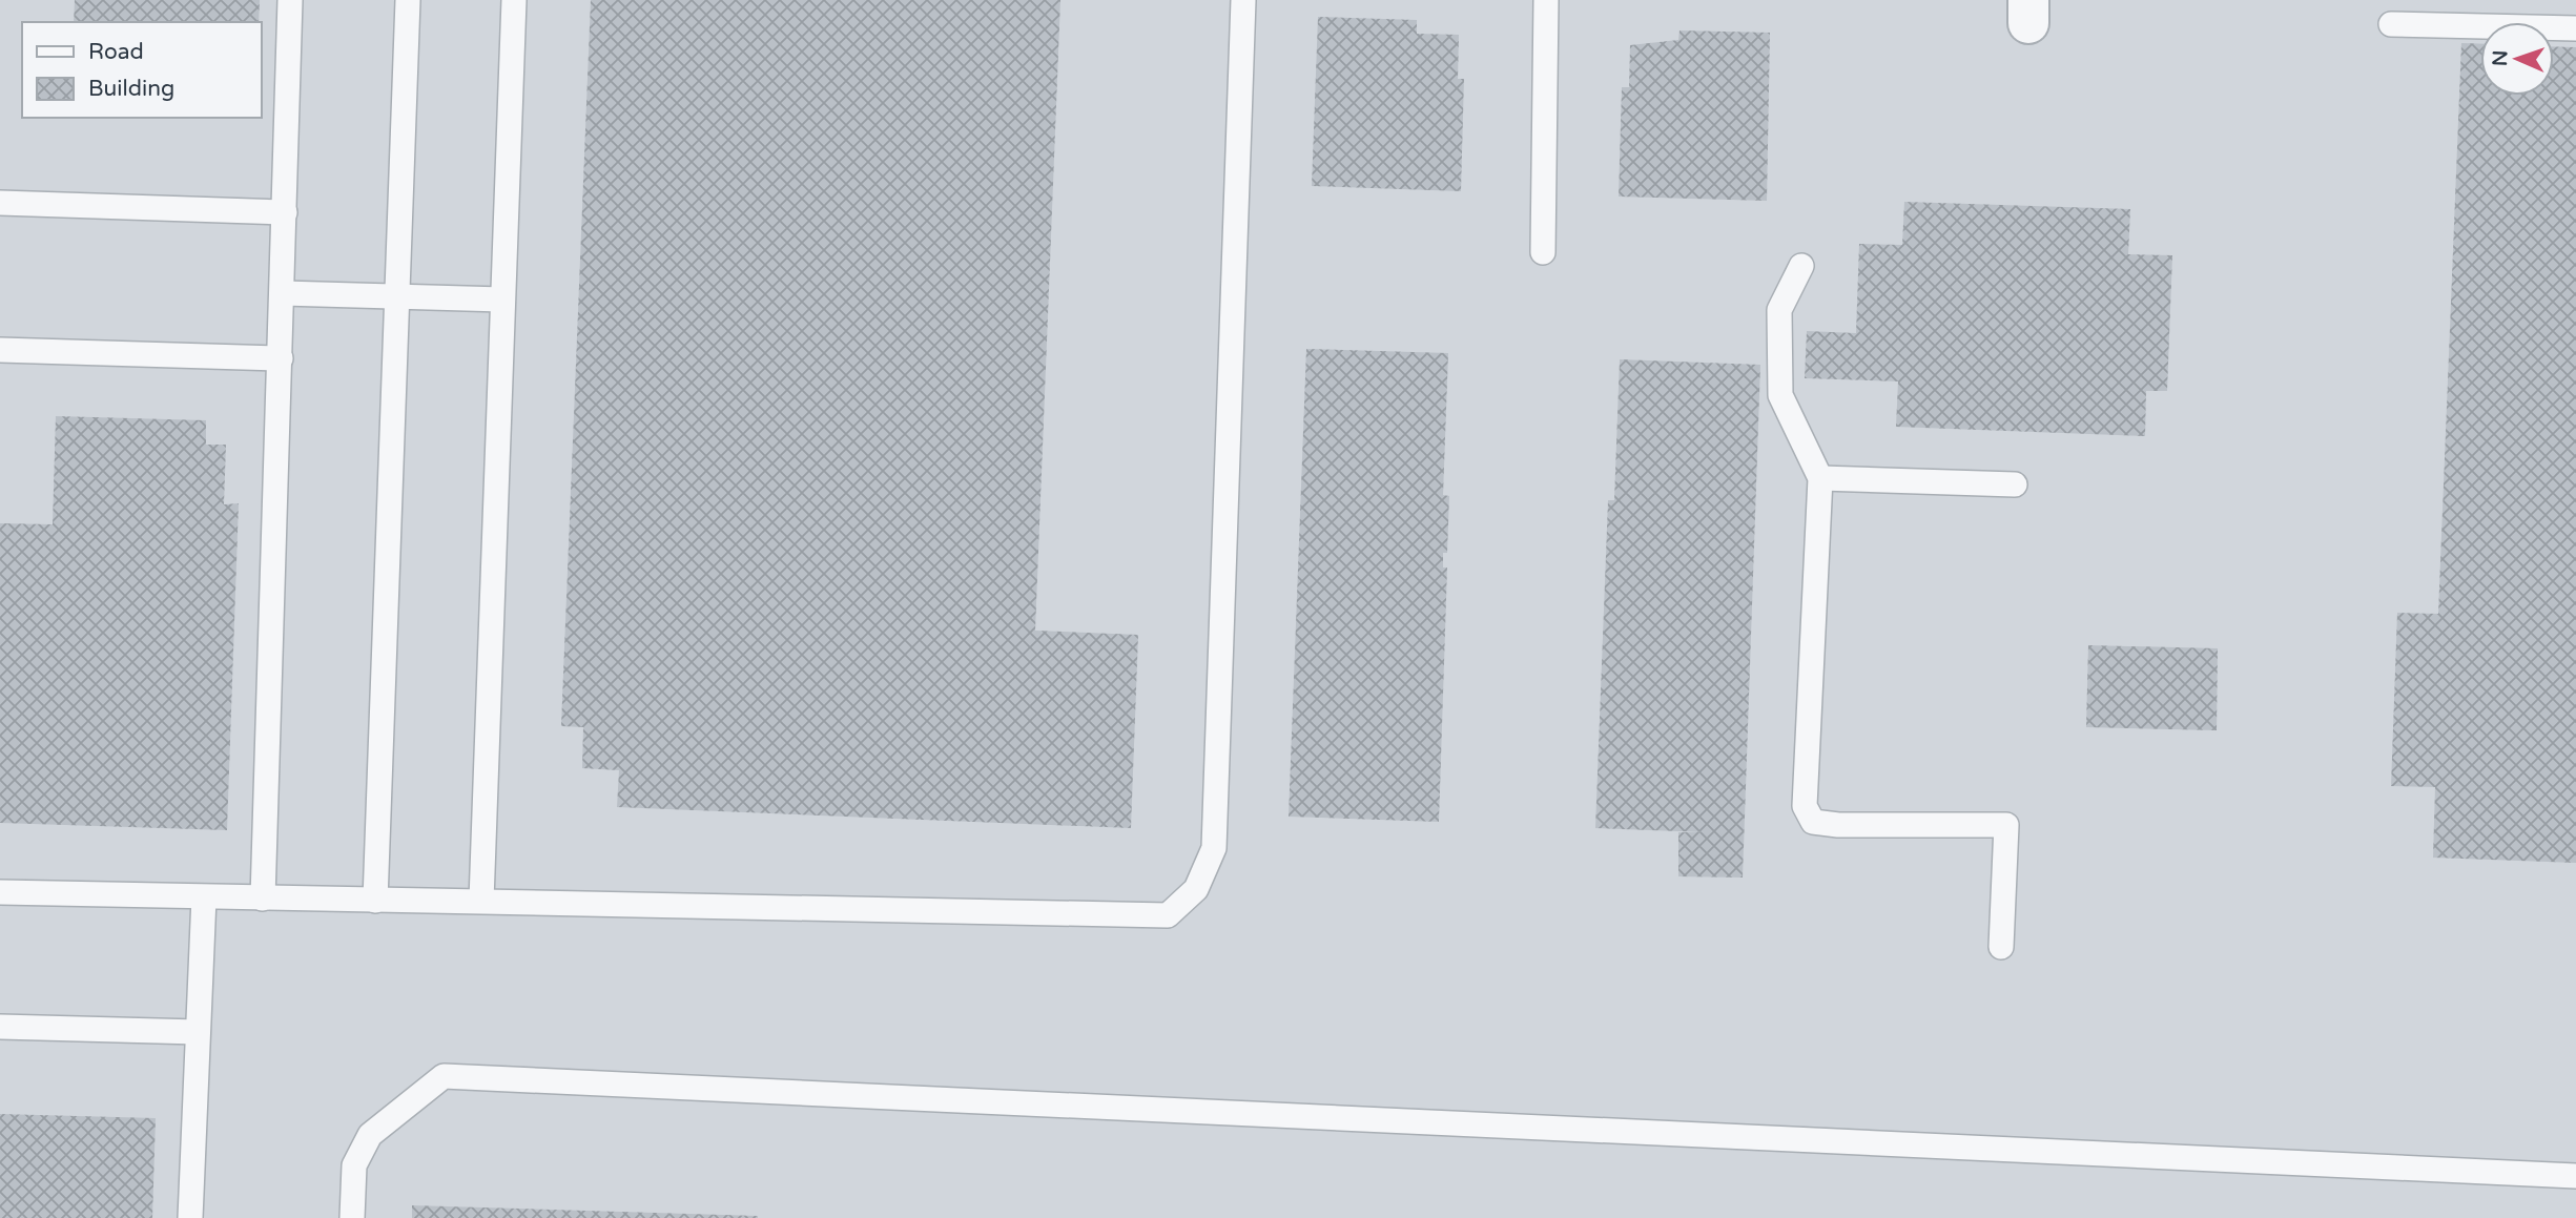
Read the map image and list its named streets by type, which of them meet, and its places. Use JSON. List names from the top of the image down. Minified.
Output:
{"legend":["Road","Building"],"north":"left"}
